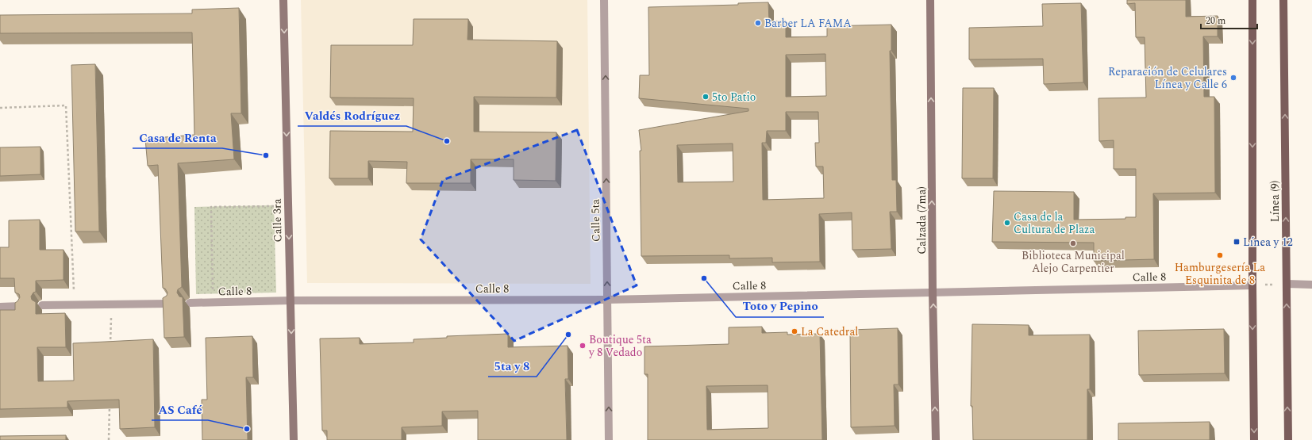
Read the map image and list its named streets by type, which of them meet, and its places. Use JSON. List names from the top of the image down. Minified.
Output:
{"streets":{"main road":["Línea (9)","Calle 3ra","Calzada (7ma)"],"street":["Calle 5ta","Calle 8"]},"crossings":[["Línea (9)","Calle 8"],["Calle 3ra","Calle 8"],["Calle 5ta","Calle 8"],["Calzada (7ma)","Calle 8"]],"one_way":["Calle 3ra","Calle 5ta","Calzada (7ma)"],"places":{"other":["Barber LA FAMA","Reparación de Celulares Línea y Calle 6","5to Patio","Valdés Rodríguez","Casa de Renta","Casa de la Cultura de Plaza","Biblioteca Municipal Alejo Carpentier","Hamburgesería La Esquinita de 8","Toto y Pepino","La Catedral","5ta y 8","Boutique 5ta y 8 Vedado","AS Café"],"transit":["Línea y 12"]},"scale_bar":"20 m"}
